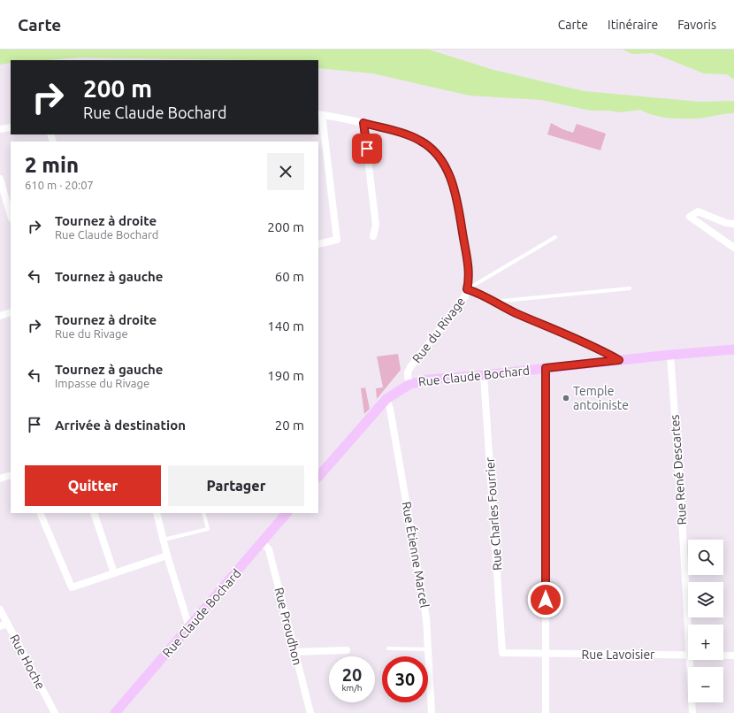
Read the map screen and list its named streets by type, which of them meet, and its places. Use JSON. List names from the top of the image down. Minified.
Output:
{"streets":{"main road":["Rue Claude Bochard"],"street":["Rue du Rivage","Rue René Descartes","Rue Charles Fourrier","Rue Étienne Marcel","Rue Proudhon","Rue Lavoisier","Rue Hoche"]},"crossings":[["Rue du Rivage","Rue Claude Bochard"],["Rue Claude Bochard","Rue René Descartes"],["Rue Claude Bochard","Rue Charles Fourrier"],["Rue Claude Bochard","Rue Étienne Marcel"],["Rue Claude Bochard","Rue Proudhon"],["Rue Charles Fourrier","Rue Lavoisier"]],"places":["Temple antoiniste"],"page":{"header":"Carte","nav":["Carte","Itinéraire","Favoris"],"turn":["200 m","Rue Claude Bochard"],"heading":["2 min","610 m · 20:07"],"list":[{"name":"Tournez à droite","note":"Rue Claude Bochard","value":"200 m"},{"name":"Tournez à gauche","value":"60 m"},{"name":"Tournez à droite","note":"Rue du Rivage","value":"140 m"},{"name":"Tournez à gauche","note":"Impasse du Rivage","value":"190 m"},{"name":"Arrivée à destination","value":"20 m"}],"buttons":["Quitter","Partager"],"map_buttons":["+","−"],"speed":"20 km/h","limit":"30"}}
